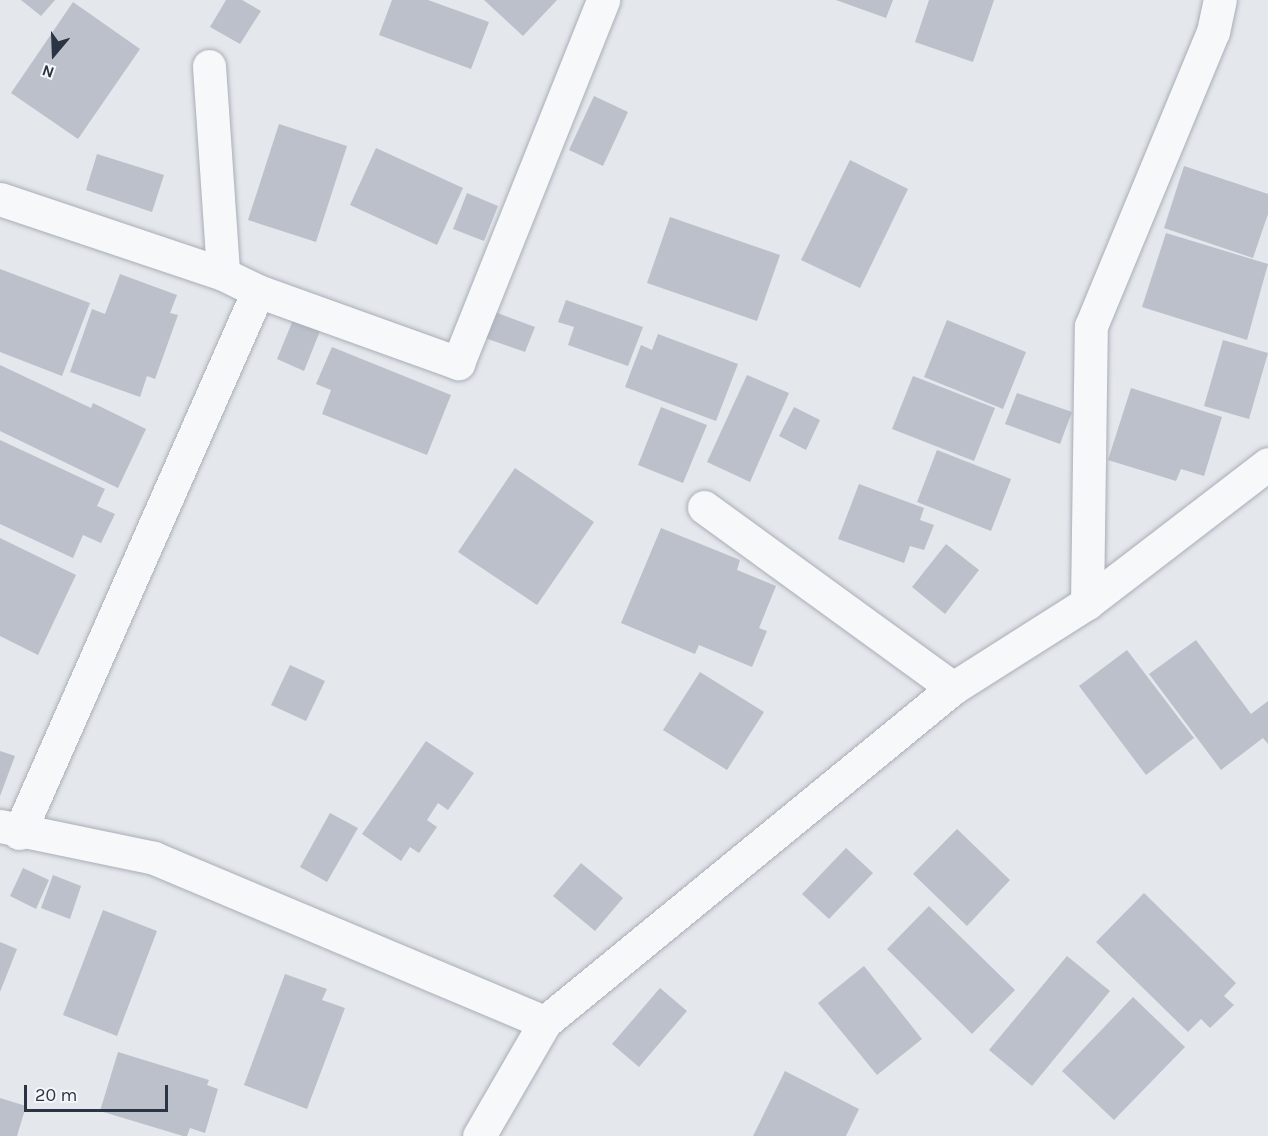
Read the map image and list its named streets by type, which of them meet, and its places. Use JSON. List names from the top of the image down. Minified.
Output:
{"scale_bar":"20 m","north":"bottom"}
